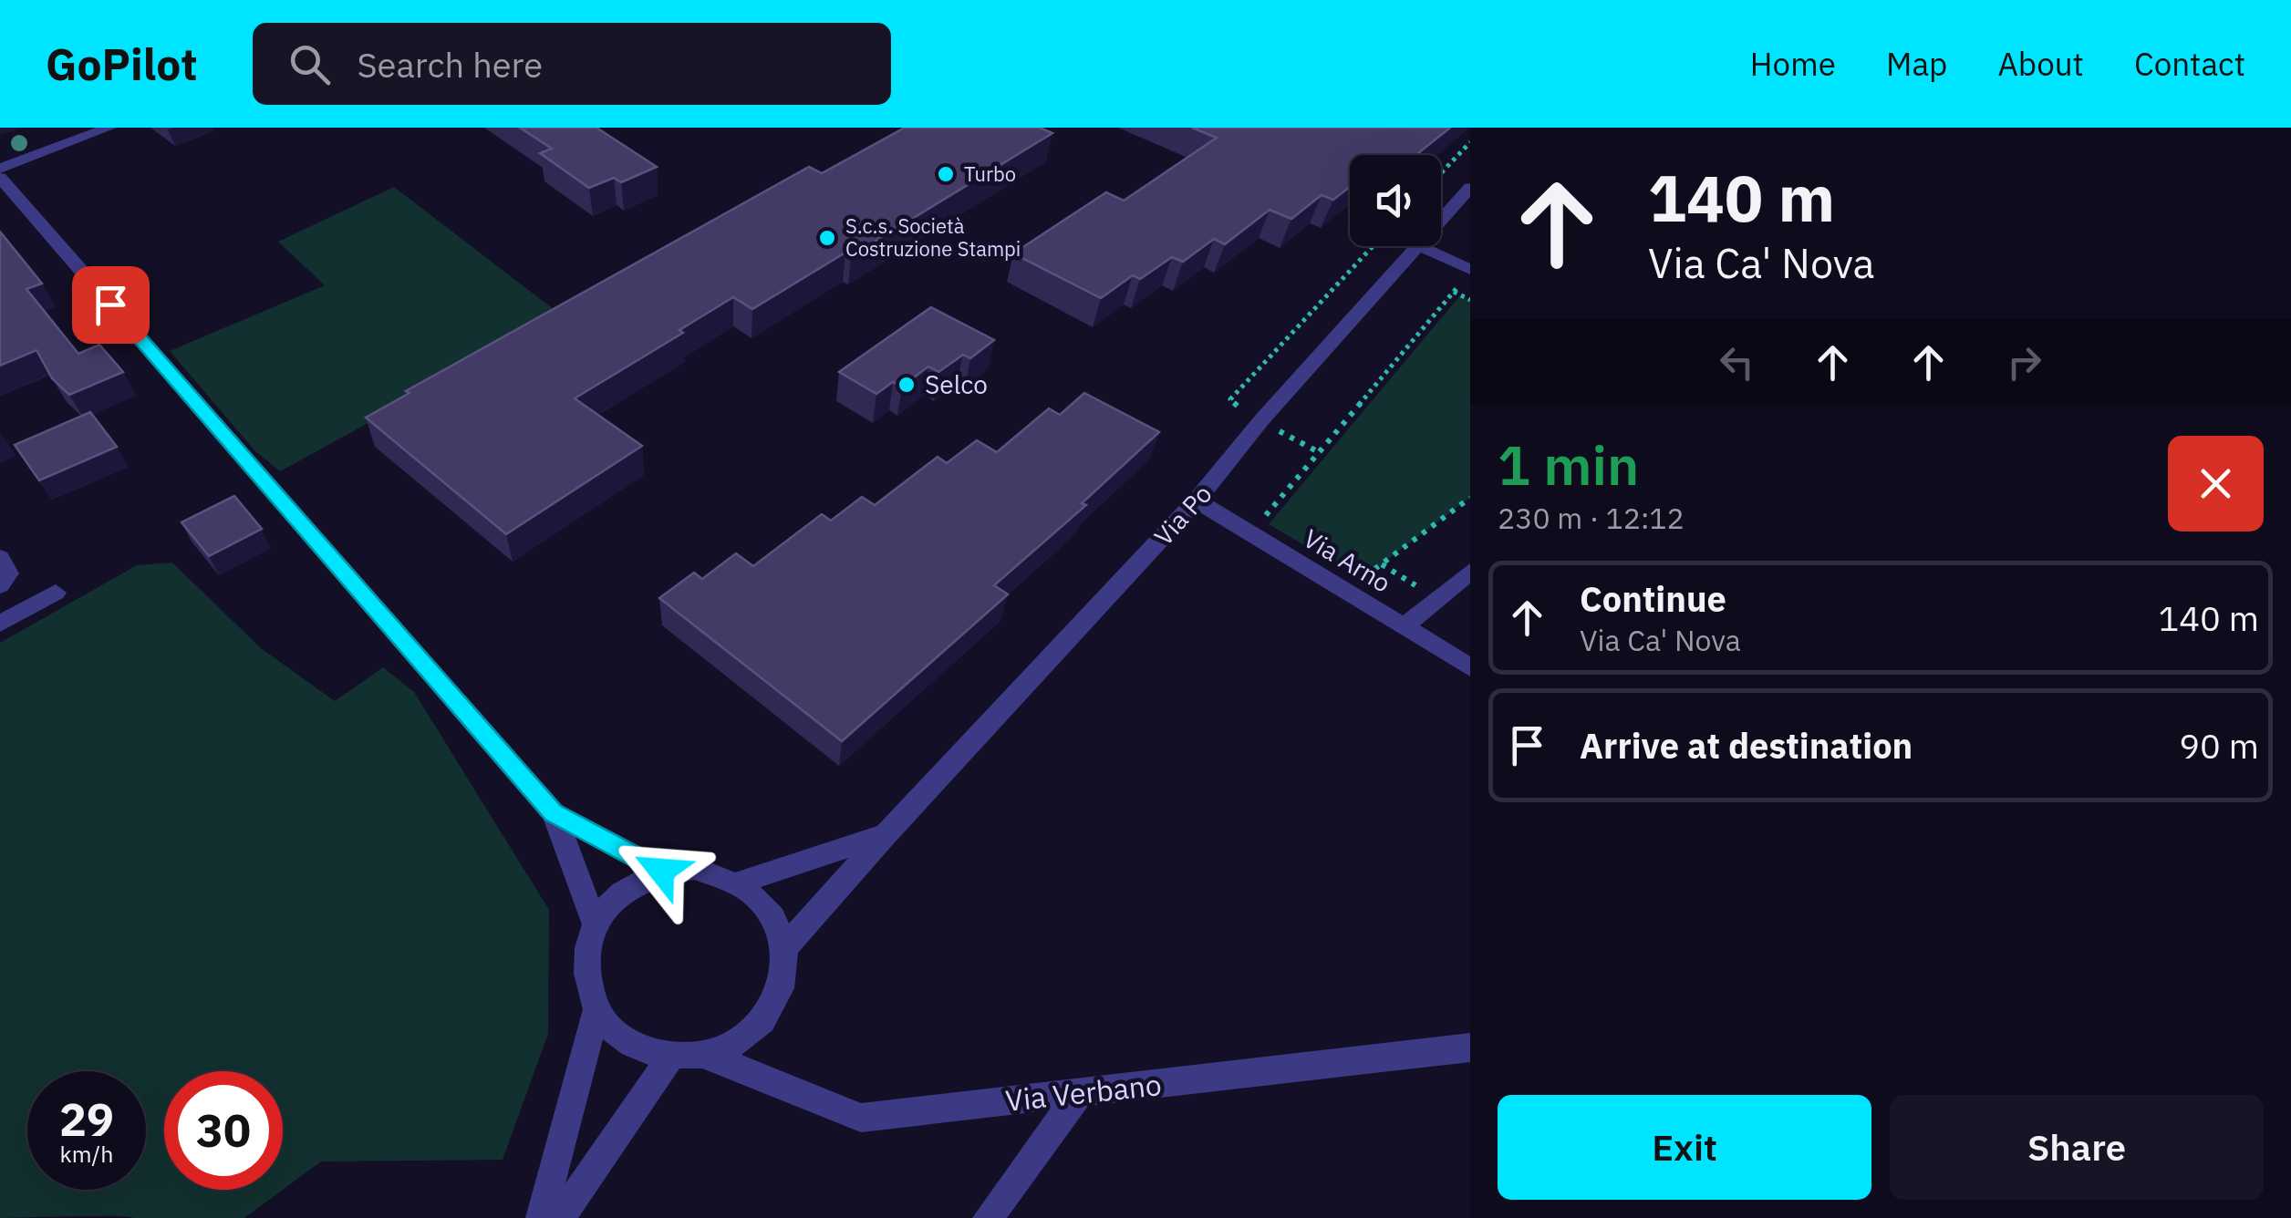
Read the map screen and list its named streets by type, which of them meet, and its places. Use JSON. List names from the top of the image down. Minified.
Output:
{"streets":{"street":["Via Po","Via Arno","Via Verbano"]},"crossings":[["Via Po","Via Arno"],["Via Po","Via Verbano"]],"places":["Turbo","S.c.s. Società Costruzione Stampi","Selco"],"page":{"header":"GoPilot","search":"Search here","nav":["Home","Map","About","Contact"],"turn":["140 m","Via Ca' Nova"],"heading":["1 min","230 m · 12:12"],"list":[{"name":"Continue","note":"Via Ca' Nova","value":"140 m"},{"name":"Arrive at destination","value":"90 m"}],"speed":"29 km/h","limit":"30","buttons":["Exit","Share"]}}
